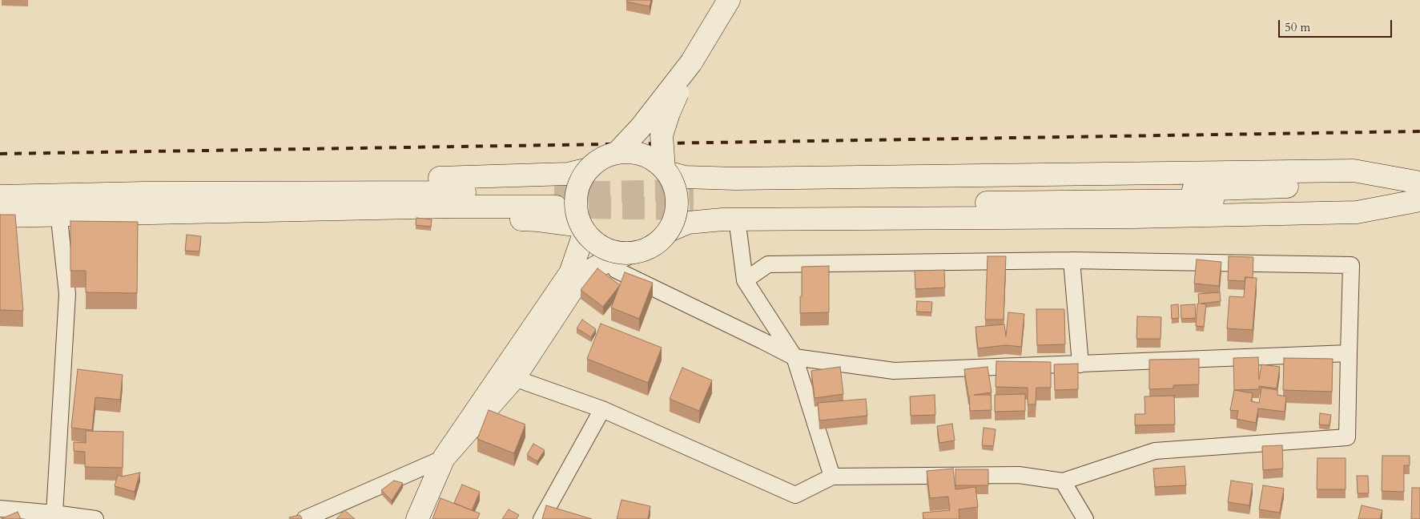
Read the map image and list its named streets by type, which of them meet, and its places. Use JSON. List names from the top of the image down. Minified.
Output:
{"scale_bar":"50 m"}
